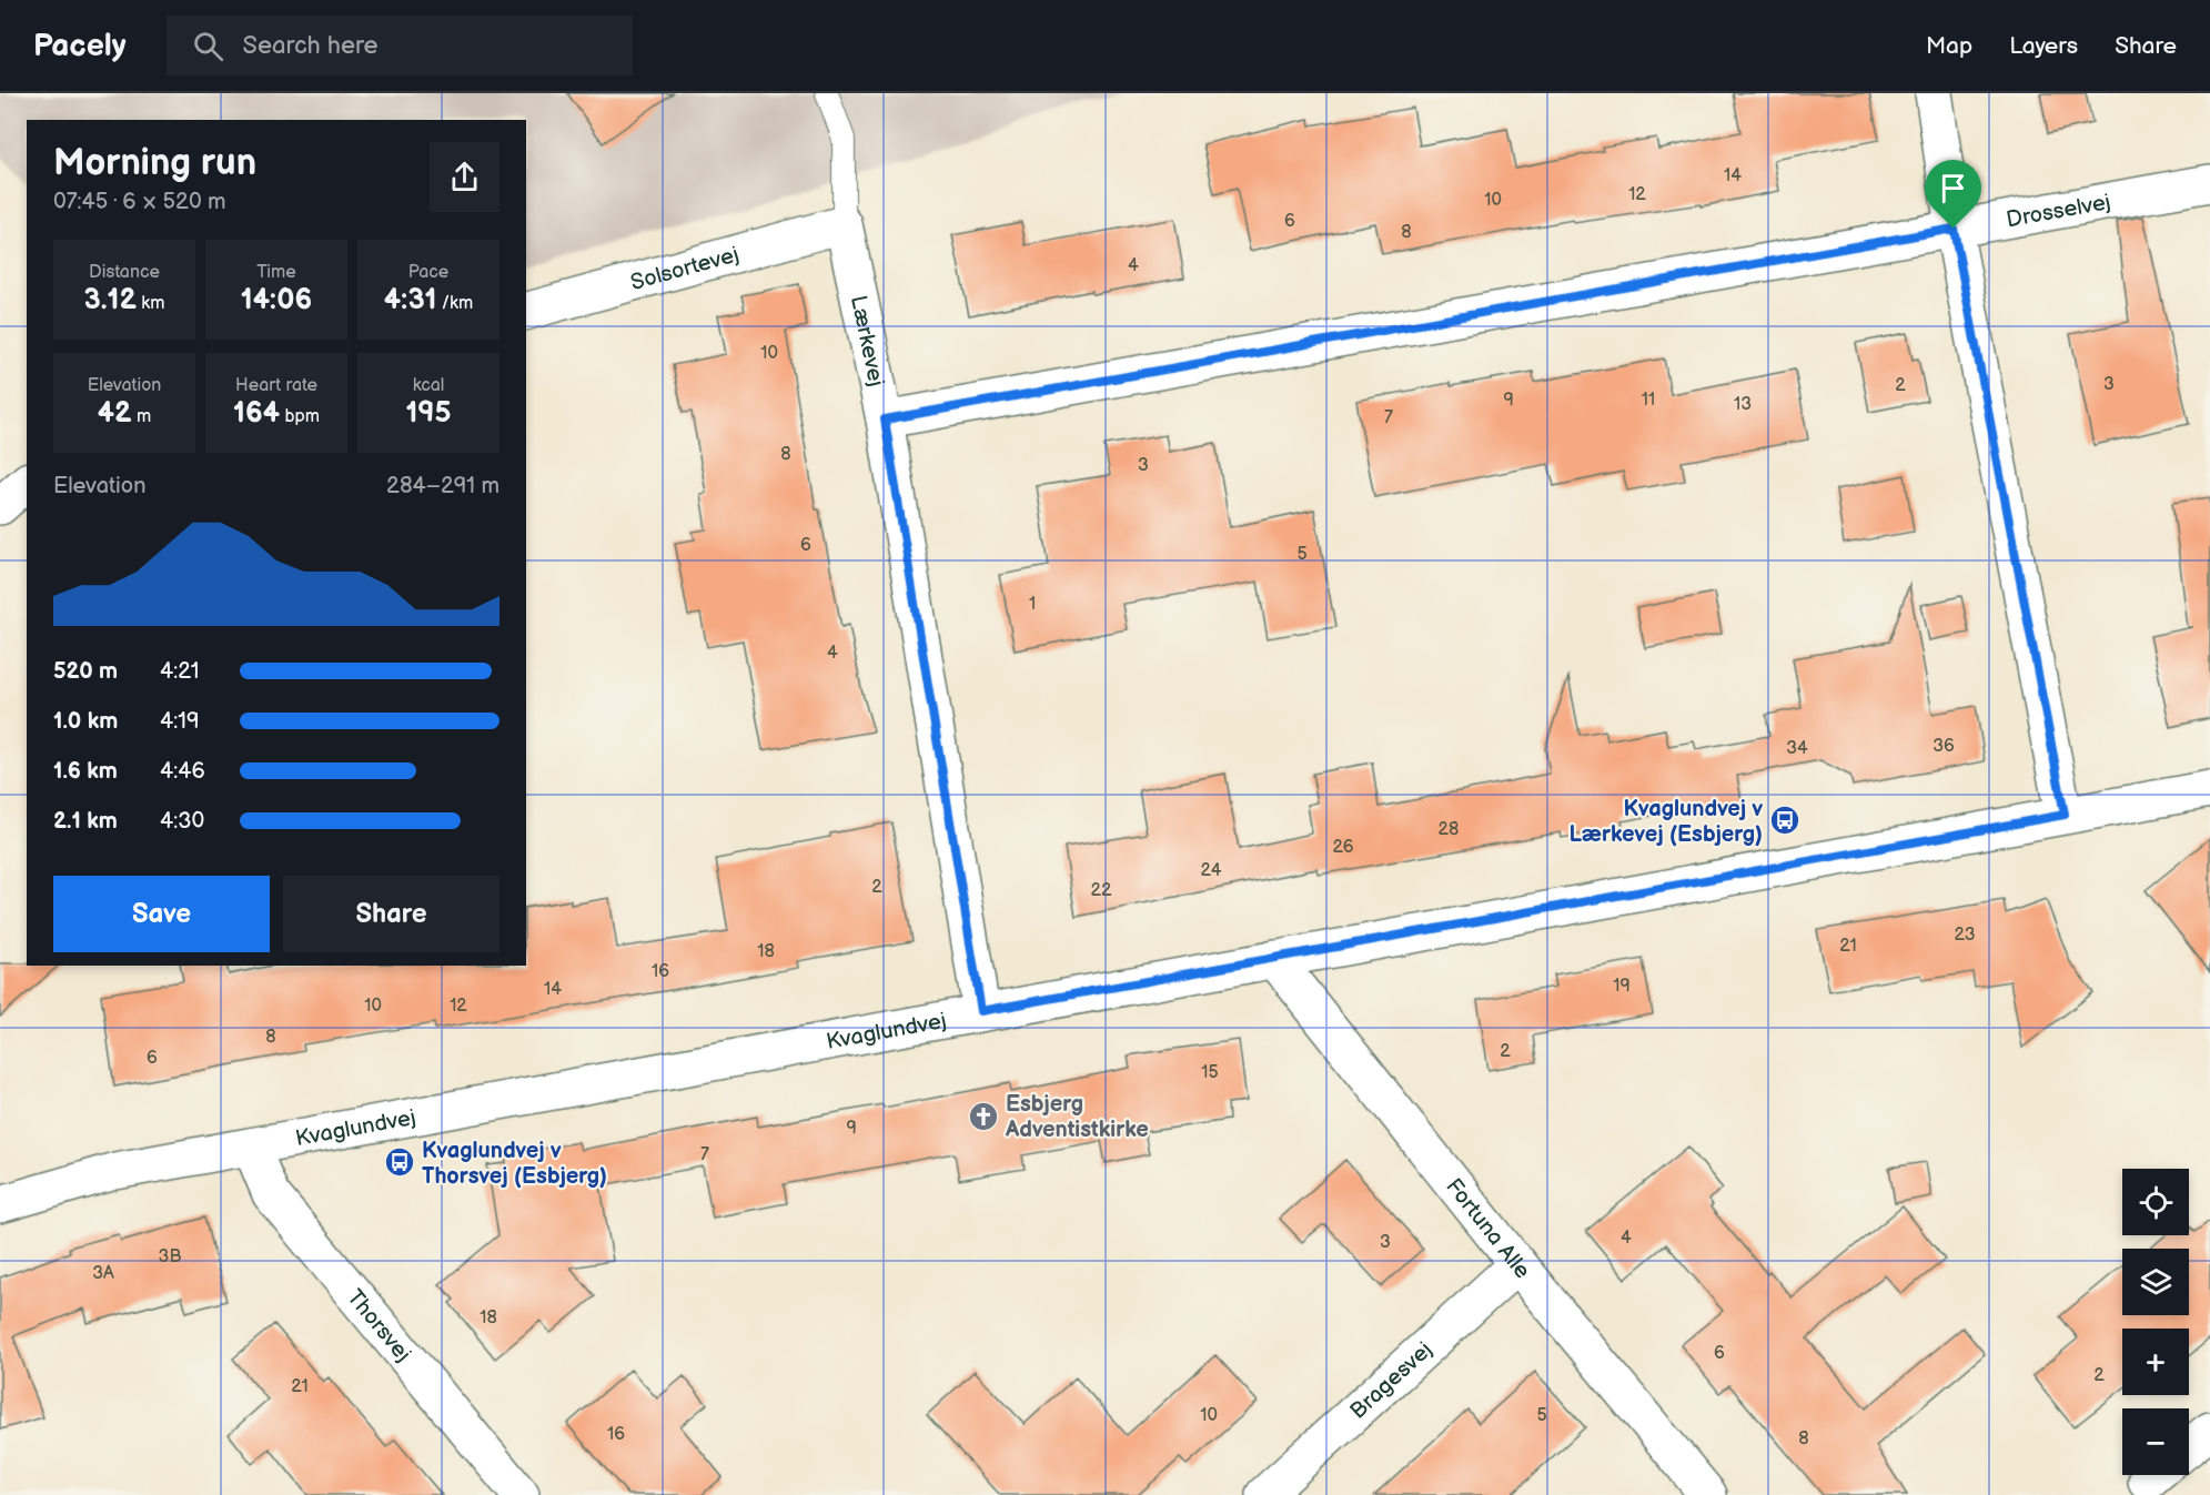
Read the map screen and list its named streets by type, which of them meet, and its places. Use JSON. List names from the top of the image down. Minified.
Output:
{"streets":{"street":["Drosselvej","Solsortevej","Lærkevej","Kvaglundvej","Fortuna Alle","Thorsvej","Bragesvej"]},"crossings":[["Drosselvej","Lærkevej"],["Solsortevej","Lærkevej"],["Lærkevej","Kvaglundvej"],["Kvaglundvej","Fortuna Alle"],["Kvaglundvej","Thorsvej"],["Fortuna Alle","Bragesvej"]],"places":{"bus stop":["Kvaglundvej v Lærkevej (Esbjerg)","Kvaglundvej v Thorsvej (Esbjerg)"],"church":["Esbjerg Adventistkirke"]},"house_numbers":["14","12","10","6","8","4","10","3","2","9","11","13","7","8","3","6","5","1","4","36","34","28","26","24","2","22","23","21","18","16","19","14","10","12","8","2","6","15","9","7","4","3","3B","3A","18","6","2","21","10","5","16","8"],"page":{"header":"Pacely","search":"Search here","nav":["Map","Layers","Share"],"heading":["Morning run","07:45 · 6 × 520 m"],"stats":[["Distance","3.12 km"],["Time","14:06"],["Pace","4:31 /km"],["Elevation","42 m"],["Heart rate","164 bpm"],["kcal","195"]],"chart":["Elevation","284–291 m"],"list":[{"name":"520 m","note":"4:21"},{"name":"1.0 km","note":"4:19"},{"name":"1.6 km","note":"4:46"},{"name":"2.1 km","note":"4:30"}],"buttons":["Save","Share"],"map_buttons":["+","−"]}}
